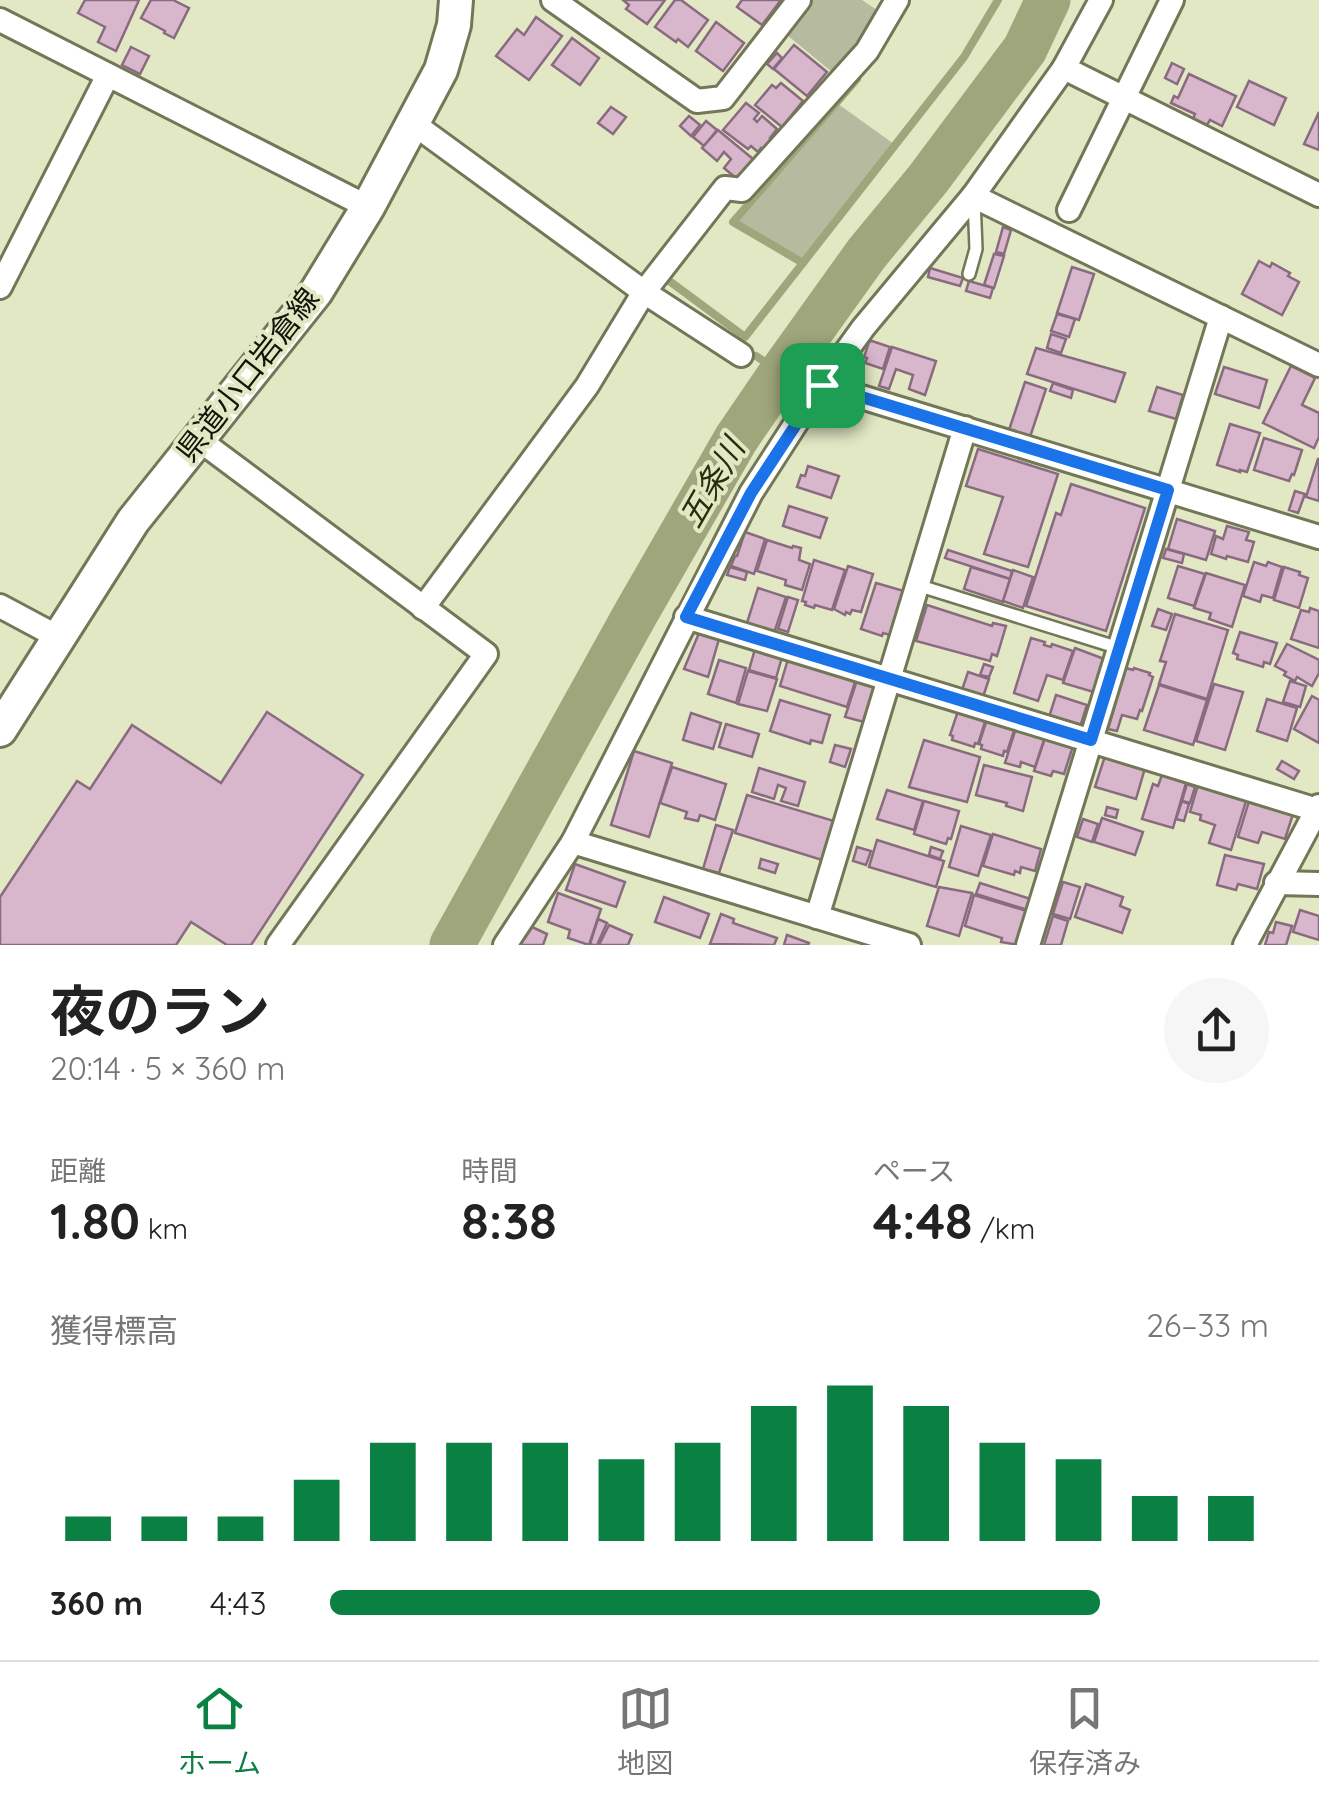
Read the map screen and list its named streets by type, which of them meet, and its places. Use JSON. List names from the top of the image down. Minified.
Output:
{"streets":{"main road":["県道小口岩倉線"]},"water":["五条川"],"page":{"heading":["夜のラン","20:14 · 5 × 360 m"],"stats":[["距離","1.80 km"],["時間","8:38"],["ペース","4:48 /km"]],"chart":["獲得標高","26–33 m"],"list":[{"name":"360 m","note":"4:43"}],"tabs":["ホーム","地図","保存済み"]}}
